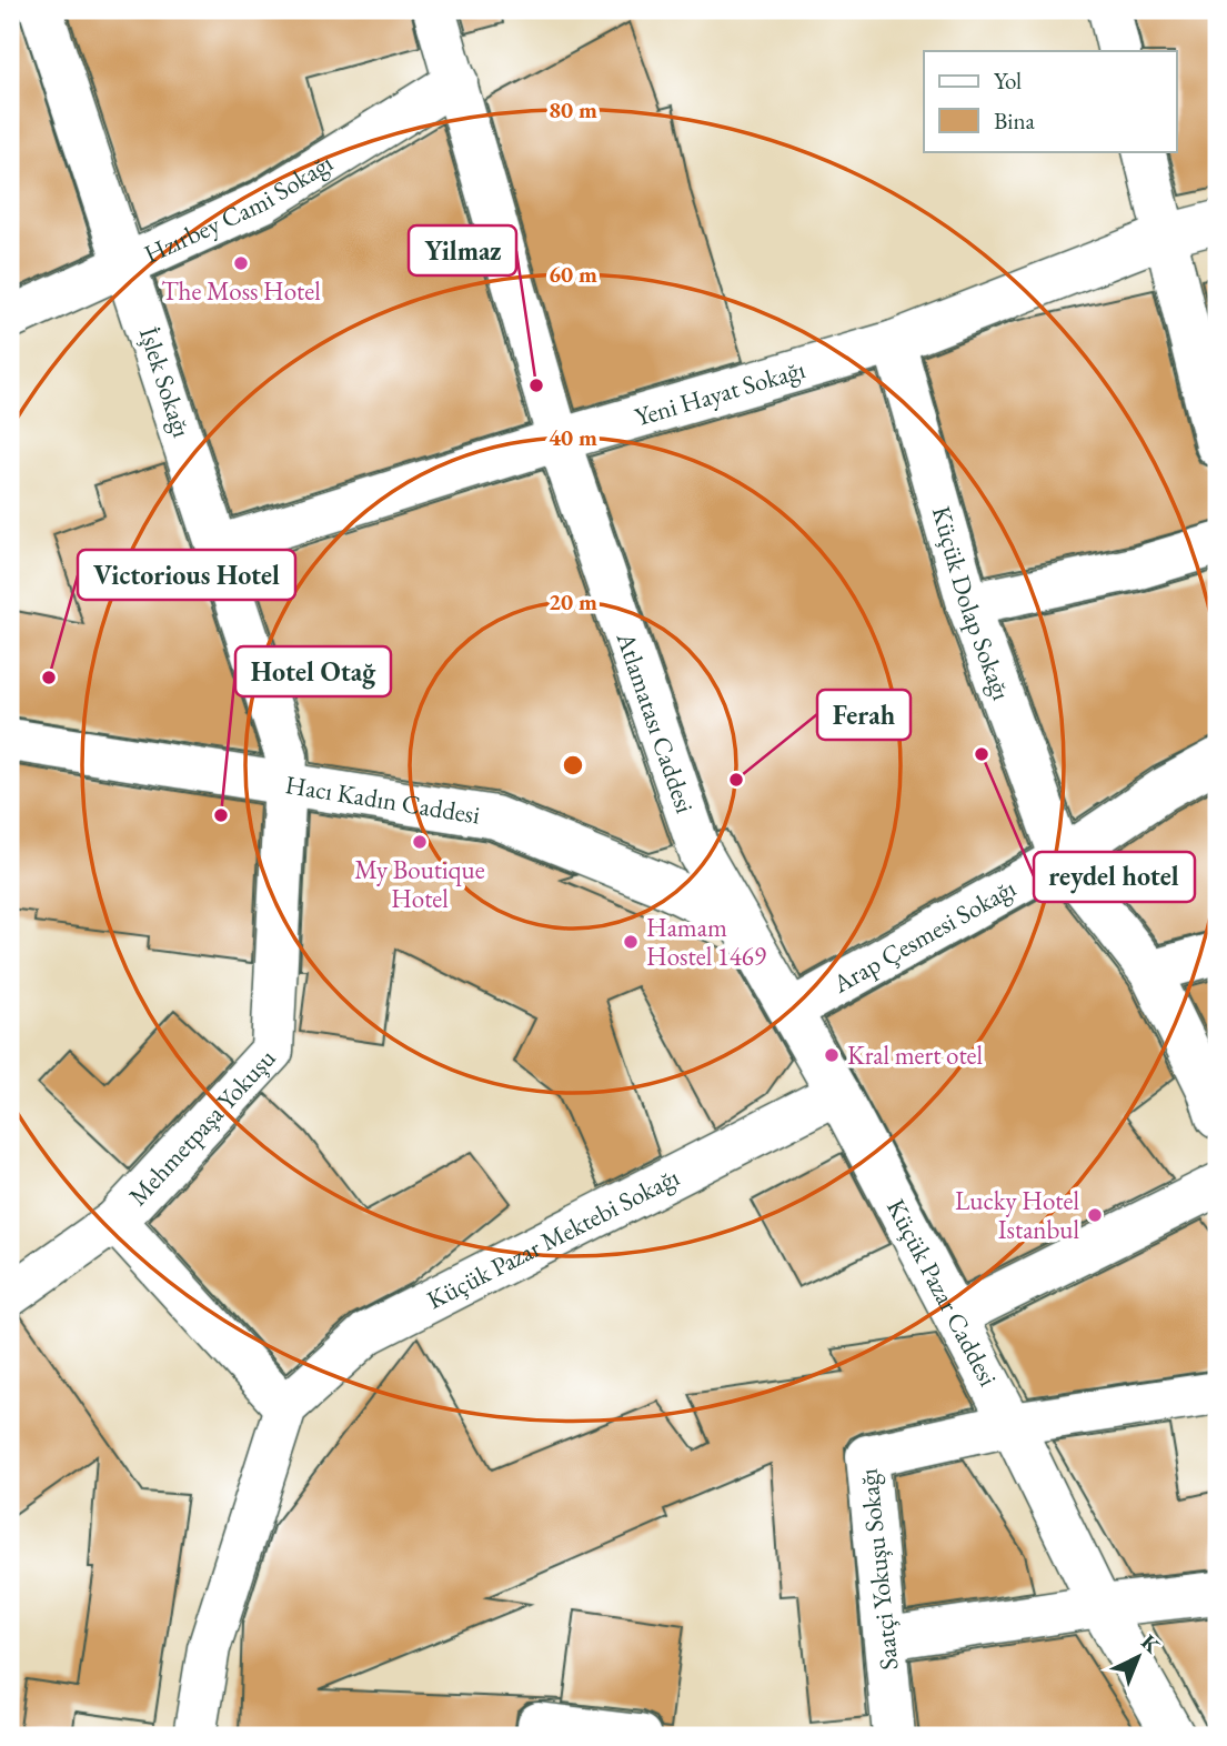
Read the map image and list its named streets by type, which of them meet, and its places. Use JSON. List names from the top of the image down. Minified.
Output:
{"streets":{"street":["Hzırbey Cami Sokağı","İşlek Sokağı","Yeni Hayat Sokağı","Küçük Dolap Sokağı","Atlamatası Caddesi","Hacı Kadın Caddesi","Arap Çesmesi Sokağı","Mehmetpaşa Yokuşu","Küçük Pazar Mektebi Sokağı","Küçük Pazar Caddesi","Saatçi Yokuşu Sokağı"]},"crossings":[["Hzırbey Cami Sokağı","İşlek Sokağı"],["Hzırbey Cami Sokağı","Atlamatası Caddesi"],["İşlek Sokağı","Yeni Hayat Sokağı"],["İşlek Sokağı","Hacı Kadın Caddesi"],["İşlek Sokağı","Mehmetpaşa Yokuşu"],["Yeni Hayat Sokağı","Küçük Dolap Sokağı"],["Yeni Hayat Sokağı","Atlamatası Caddesi"],["Küçük Dolap Sokağı","Arap Çesmesi Sokağı"],["Atlamatası Caddesi","Küçük Pazar Caddesi"],["Hacı Kadın Caddesi","Mehmetpaşa Yokuşu"],["Hacı Kadın Caddesi","Küçük Pazar Caddesi"],["Arap Çesmesi Sokağı","Küçük Pazar Caddesi"],["Küçük Pazar Mektebi Sokağı","Küçük Pazar Caddesi"],["Küçük Pazar Caddesi","Saatçi Yokuşu Sokağı"]],"places":["The Moss Hotel","Yilmaz","Victorious Hotel","reydel hotel","Ferah","Hotel Otağ","My Boutique Hotel","Hamam Hostel 1469","Kral mert otel","Lucky Hotel Istanbul"],"legend":["Yol","Bina"],"north":"top right","rings":["80 m","60 m","40 m","20 m"]}
